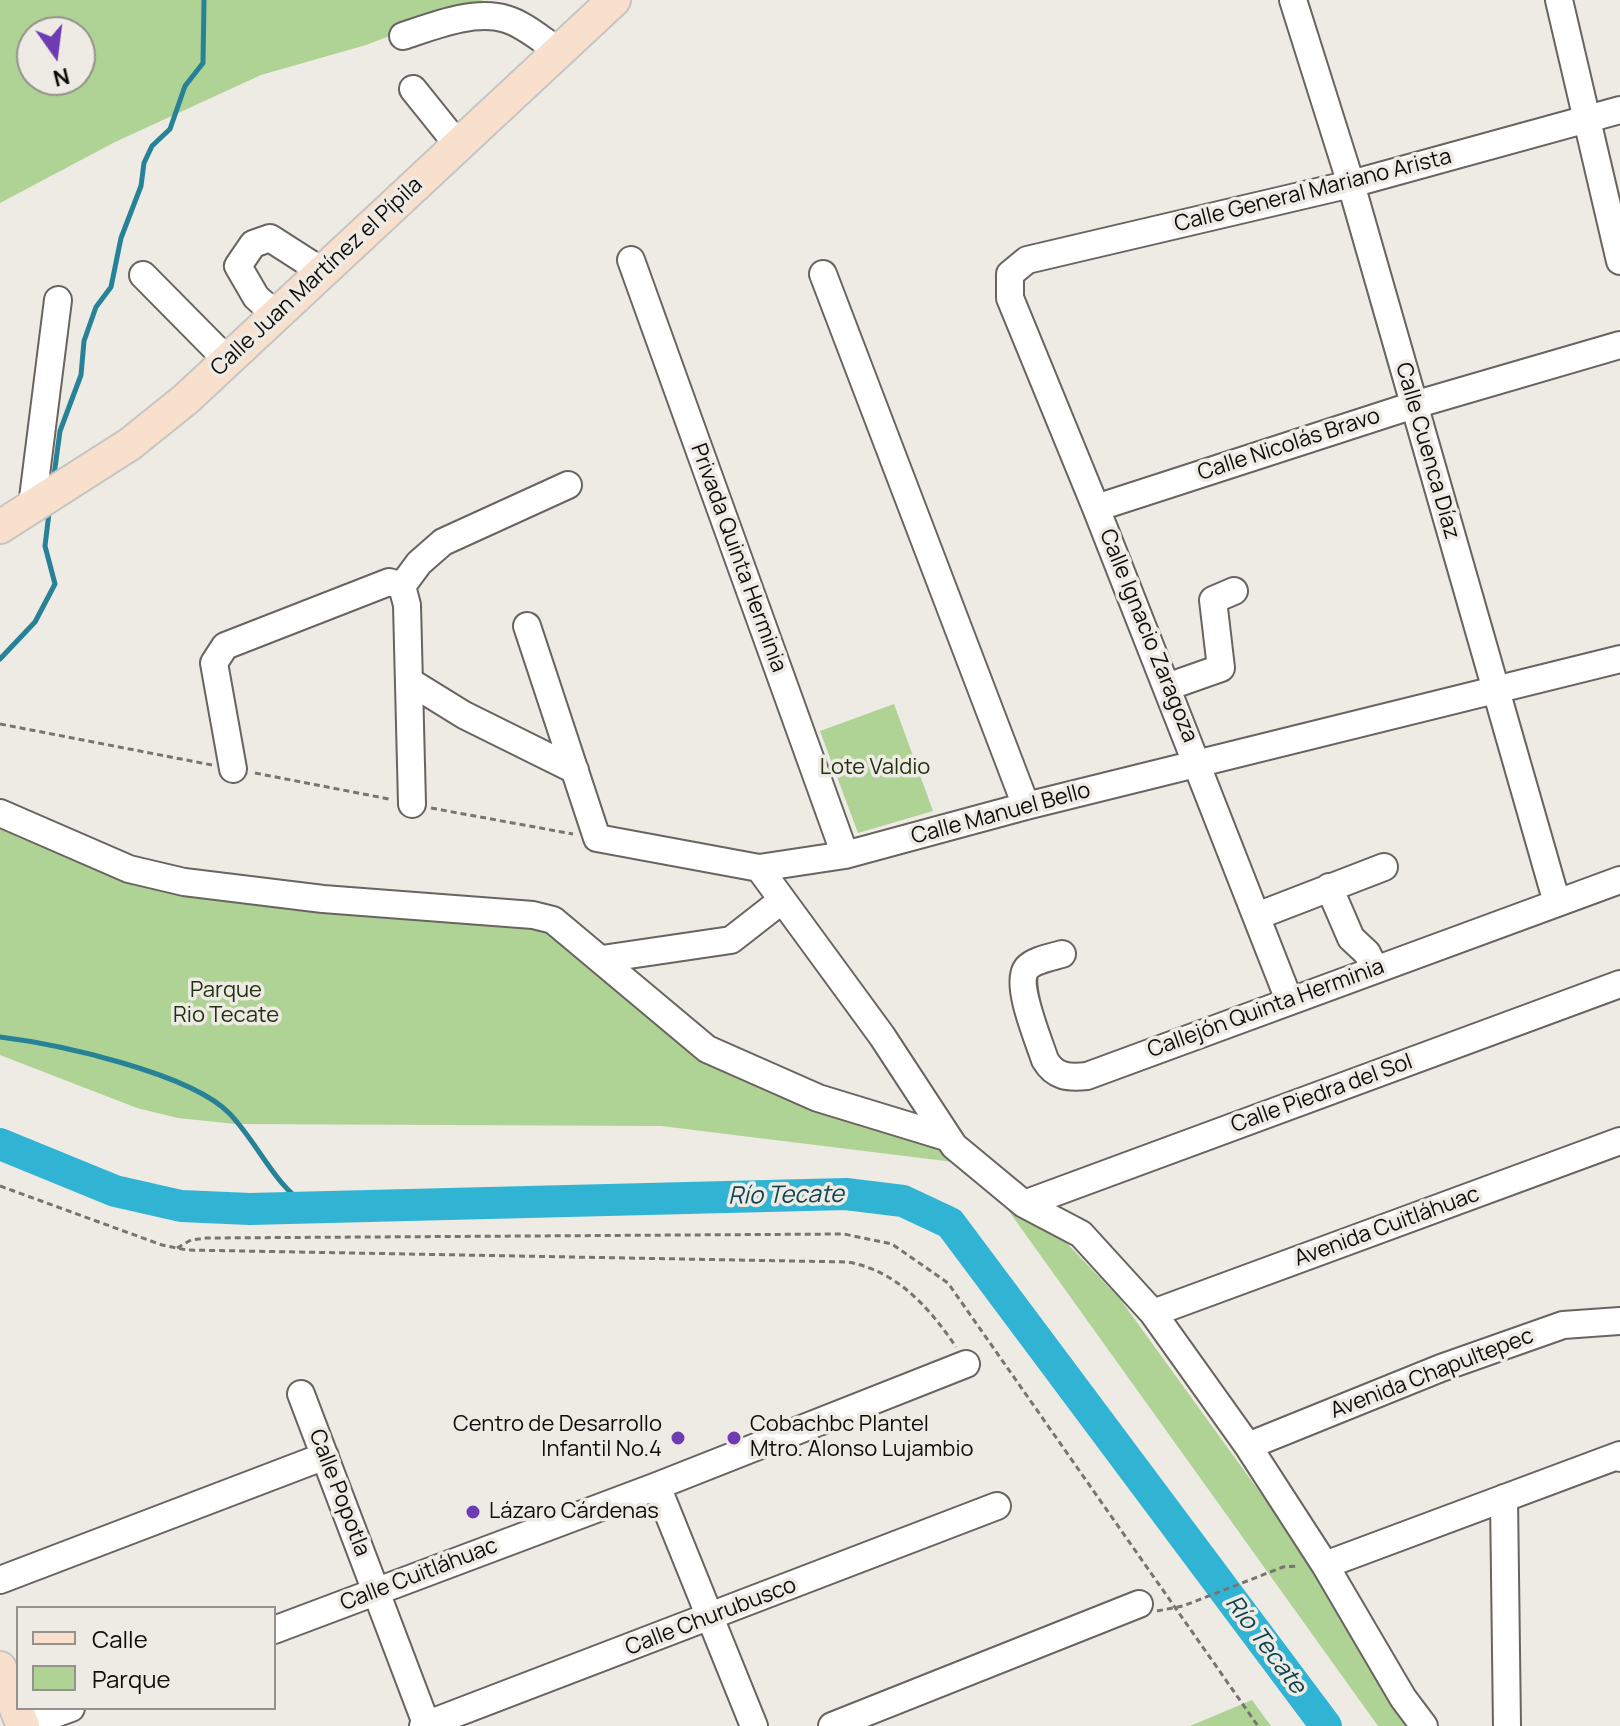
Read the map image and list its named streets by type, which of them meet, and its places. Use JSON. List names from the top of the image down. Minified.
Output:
{"streets":{"main road":["Calle Juan Martínez el Pípila"],"street":["Calle General Mariano Arista","Calle Nicolás Bravo","Calle Cuenca Díaz","Privada Quinta Herminia","Calle Ignacio Zaragoza","Calle Manuel Bello","Callejón Quinta Herminia","Calle Piedra del Sol","Avenida Cuitláhuac","Avenida Chapultepec","Calle Popotla","Calle Cuitláhuac","Calle Churubusco"]},"crossings":[["Calle General Mariano Arista","Calle Cuenca Díaz"],["Calle General Mariano Arista","Calle Ignacio Zaragoza"],["Calle Nicolás Bravo","Calle Cuenca Díaz"],["Calle Nicolás Bravo","Calle Ignacio Zaragoza"],["Calle Cuenca Díaz","Calle Manuel Bello"],["Calle Cuenca Díaz","Callejón Quinta Herminia"],["Privada Quinta Herminia","Calle Manuel Bello"],["Calle Ignacio Zaragoza","Calle Manuel Bello"],["Calle Ignacio Zaragoza","Callejón Quinta Herminia"],["Calle Popotla","Calle Cuitláhuac"],["Calle Popotla","Calle Churubusco"]],"water":["Río Tecate"],"parks":["Lote Valdio","Parque Rio Tecate"],"places":["Centro de Desarrollo Infantil No.4","Cobachbc Plantel Mtro. Alonso Lujambio","Lázaro Cárdenas"],"legend":["Calle","Parque"],"north":"bottom"}
